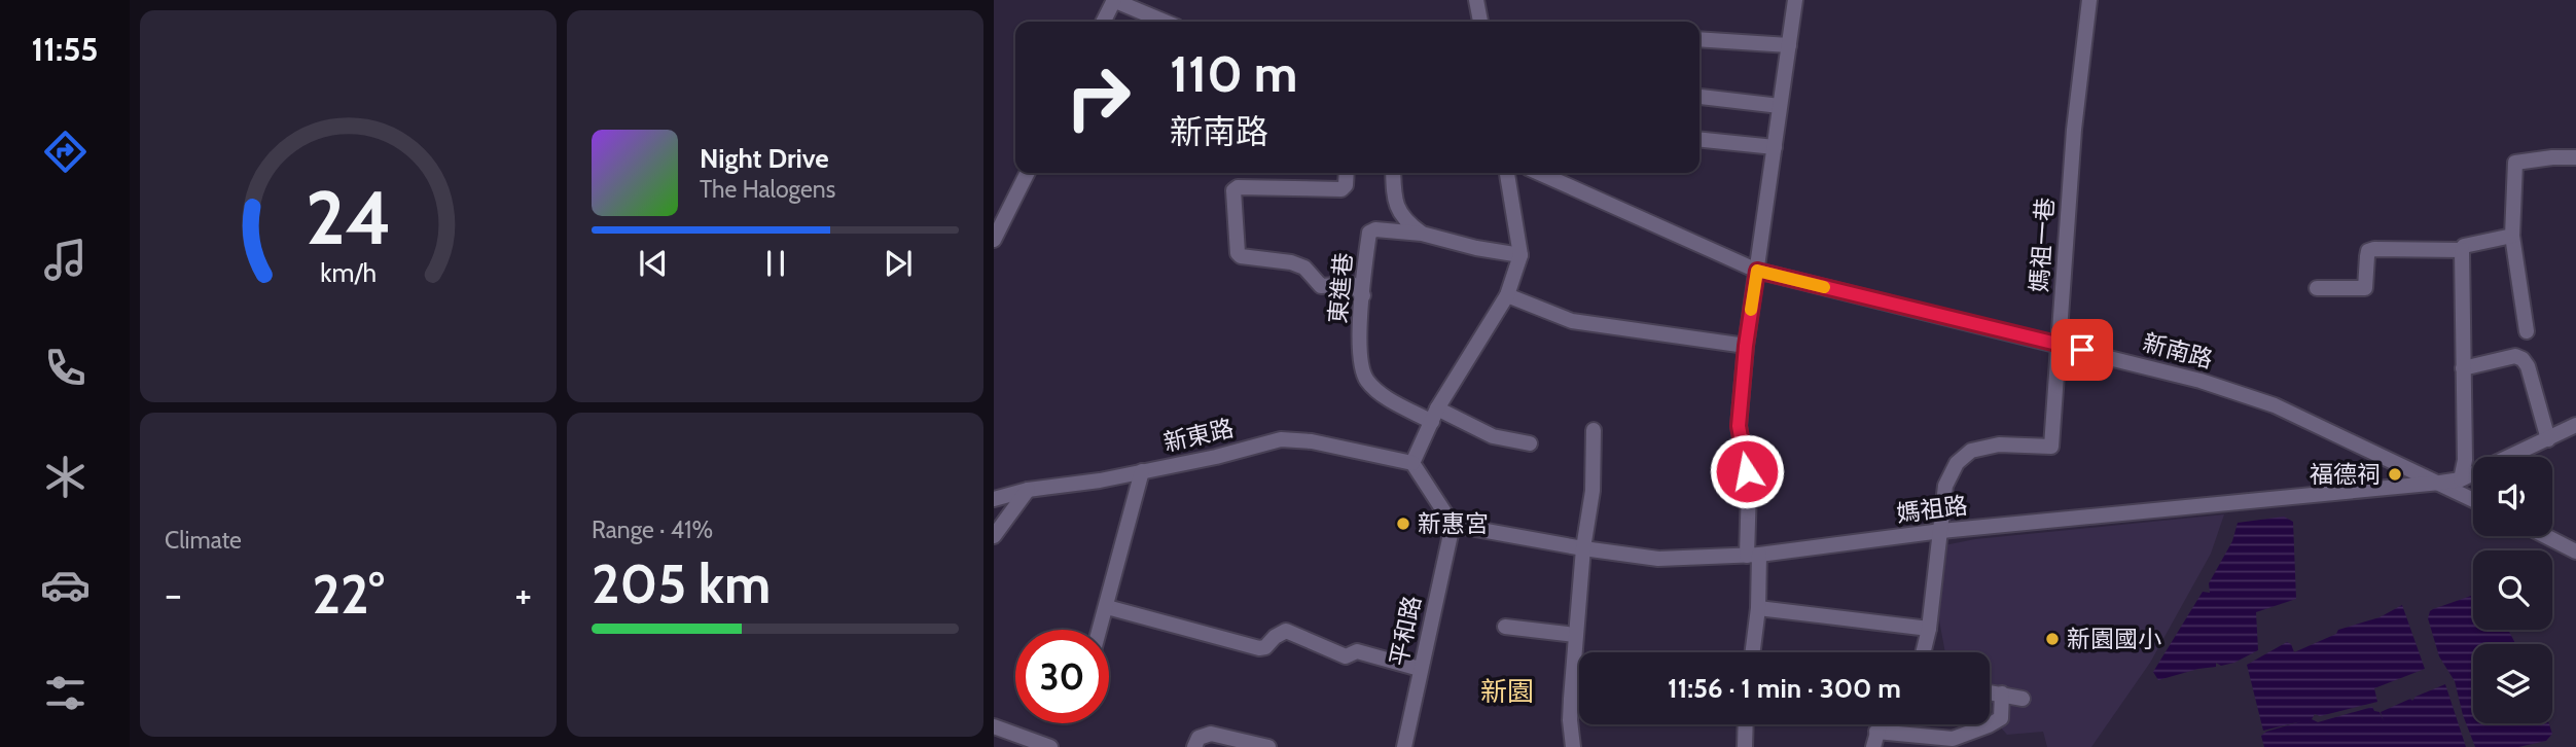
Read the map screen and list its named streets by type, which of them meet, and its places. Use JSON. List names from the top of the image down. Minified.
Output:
{"streets":{"street":["媽祖一巷","東進巷","新南路","新東路","媽祖路","平和路"]},"crossings":[["媽祖一巷","新南路"],["媽祖一巷","媽祖路"],["新南路","媽祖路"],["媽祖路","平和路"]],"districts":["新園"],"places":["福德祠","新惠宮","新園國小"],"page":{"tabs":"11:55","turn":["110 m","新南路"],"song":["Night Drive","The Halogens"],"tile":["Climate",["Range · 41%","205 km"]],"heat":["−","22°","+"],"limit":"30","trip":"11:56 · 1 min · 300 m","gauge":["24","km/h"]}}
